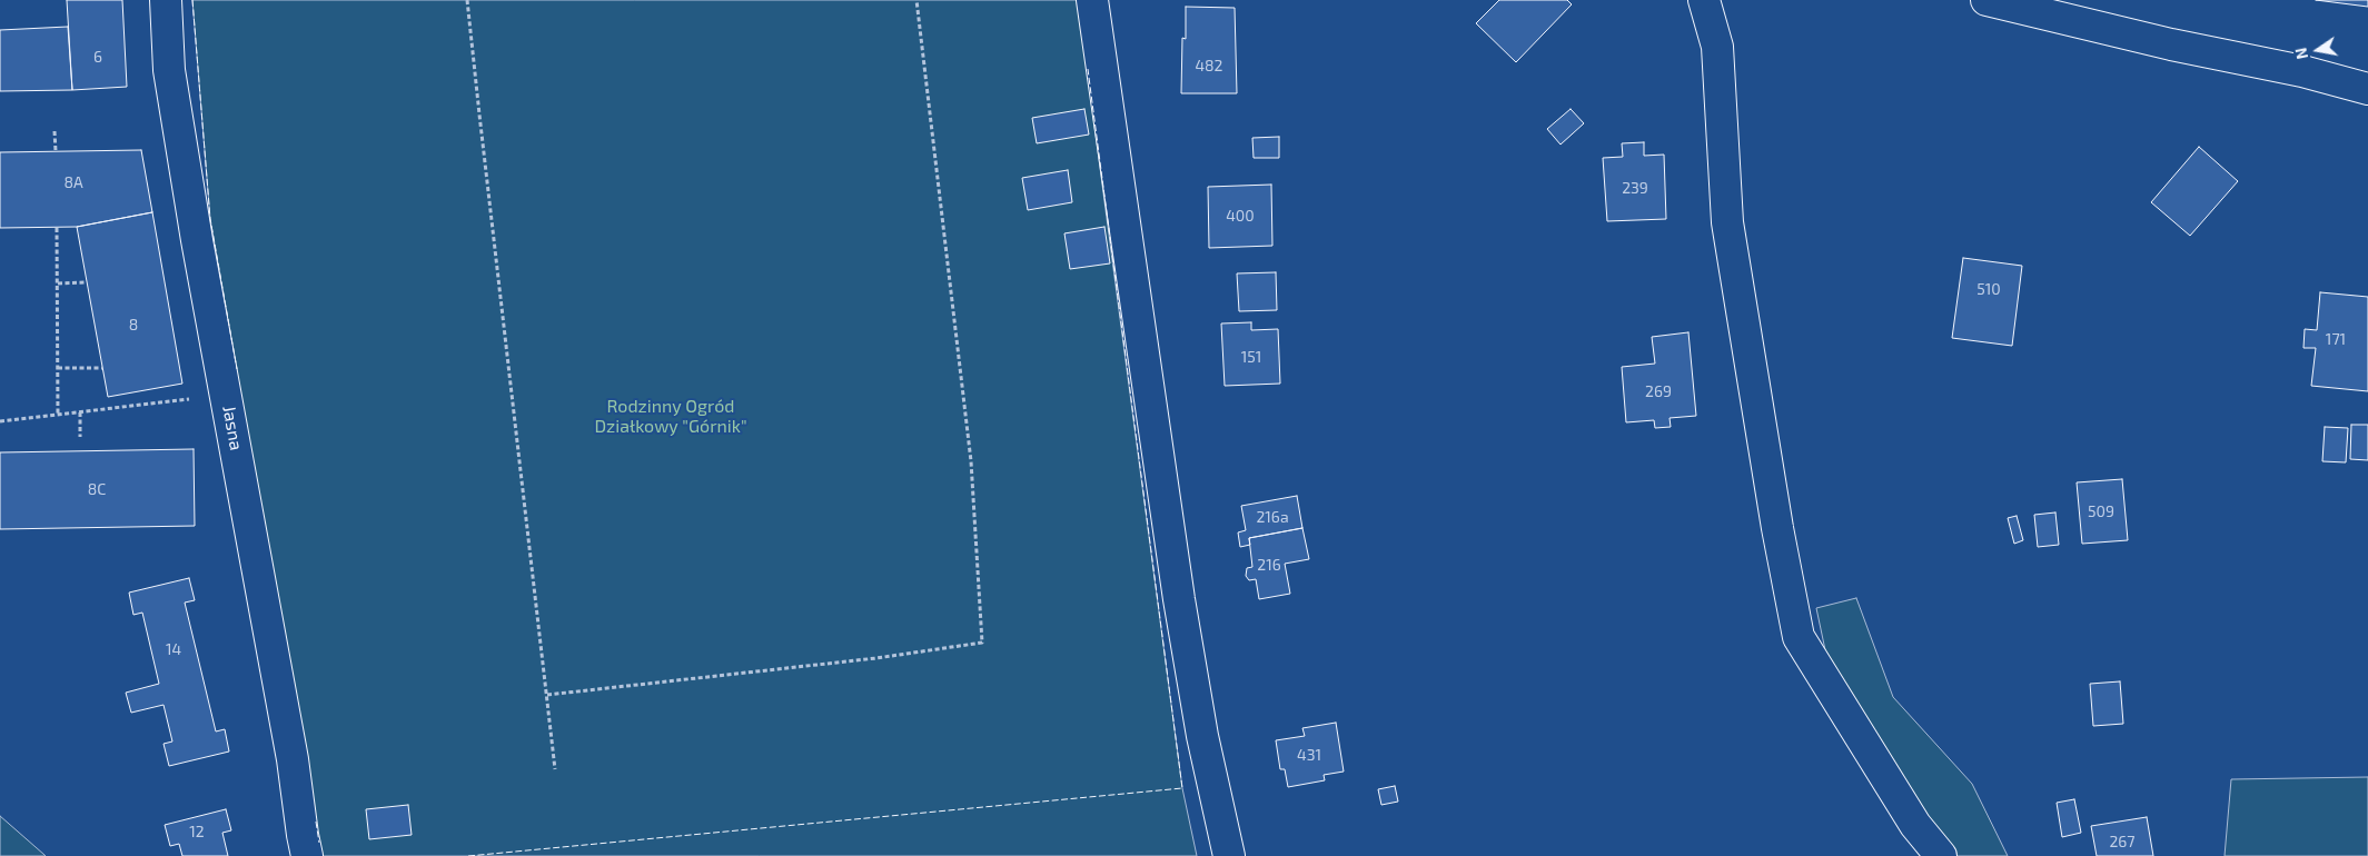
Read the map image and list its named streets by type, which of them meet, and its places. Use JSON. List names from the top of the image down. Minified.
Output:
{"streets":{"street":["Jasna"]},"parks":["Rodzinny Ogród Działkowy \"Górnik\""],"house_numbers":["6","482","8A","239","400","510","8","171","151","269","8C","509","216a","216","14","431","12","267"],"north":"left"}
